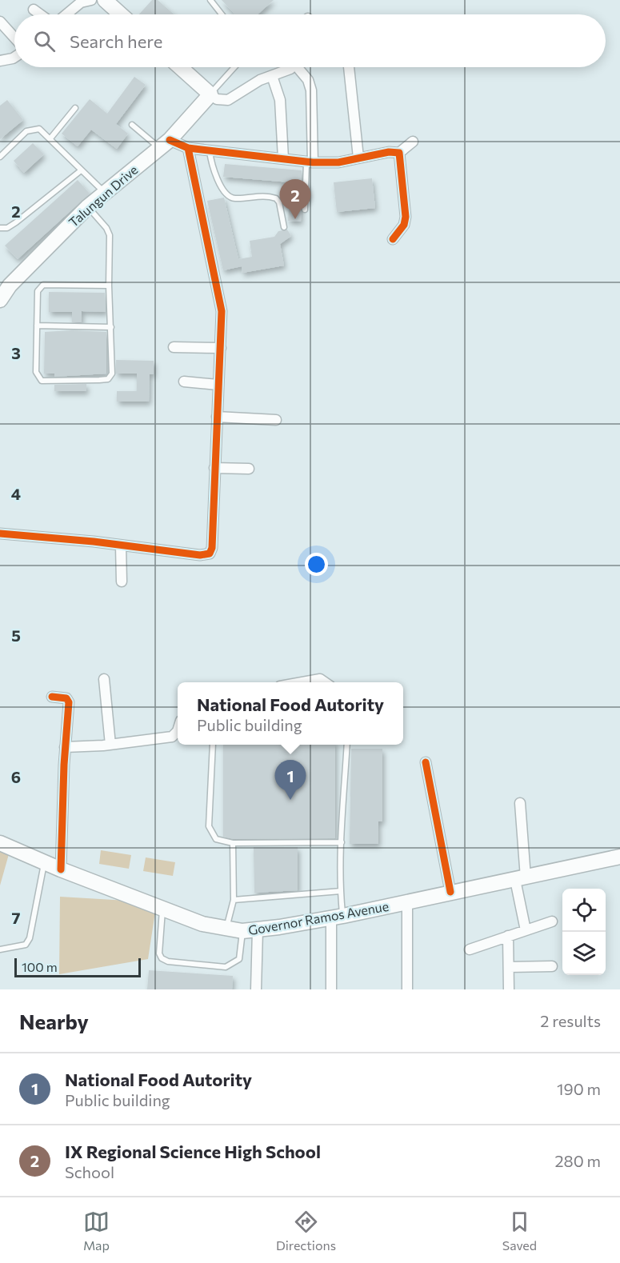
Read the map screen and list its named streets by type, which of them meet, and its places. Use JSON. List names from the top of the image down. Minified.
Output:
{"streets":{"main road":["Talungun Drive","Governor Ramos Avenue"]},"scale_bar":"100 m","page":{"search":"Search here","pins":["2","1"],"popup":["National Food Autority","Public building"],"scale":"100 m","heading":["Nearby","2 results"],"list":[{"mark":"1","name":"National Food Autority","note":"Public building","value":"190 m"},{"mark":"2","name":"IX Regional Science High School","note":"School","value":"280 m"}],"nav":["Map","Directions","Saved"]},"grid":{"rows":["2","3","4","5","6","7"]}}
